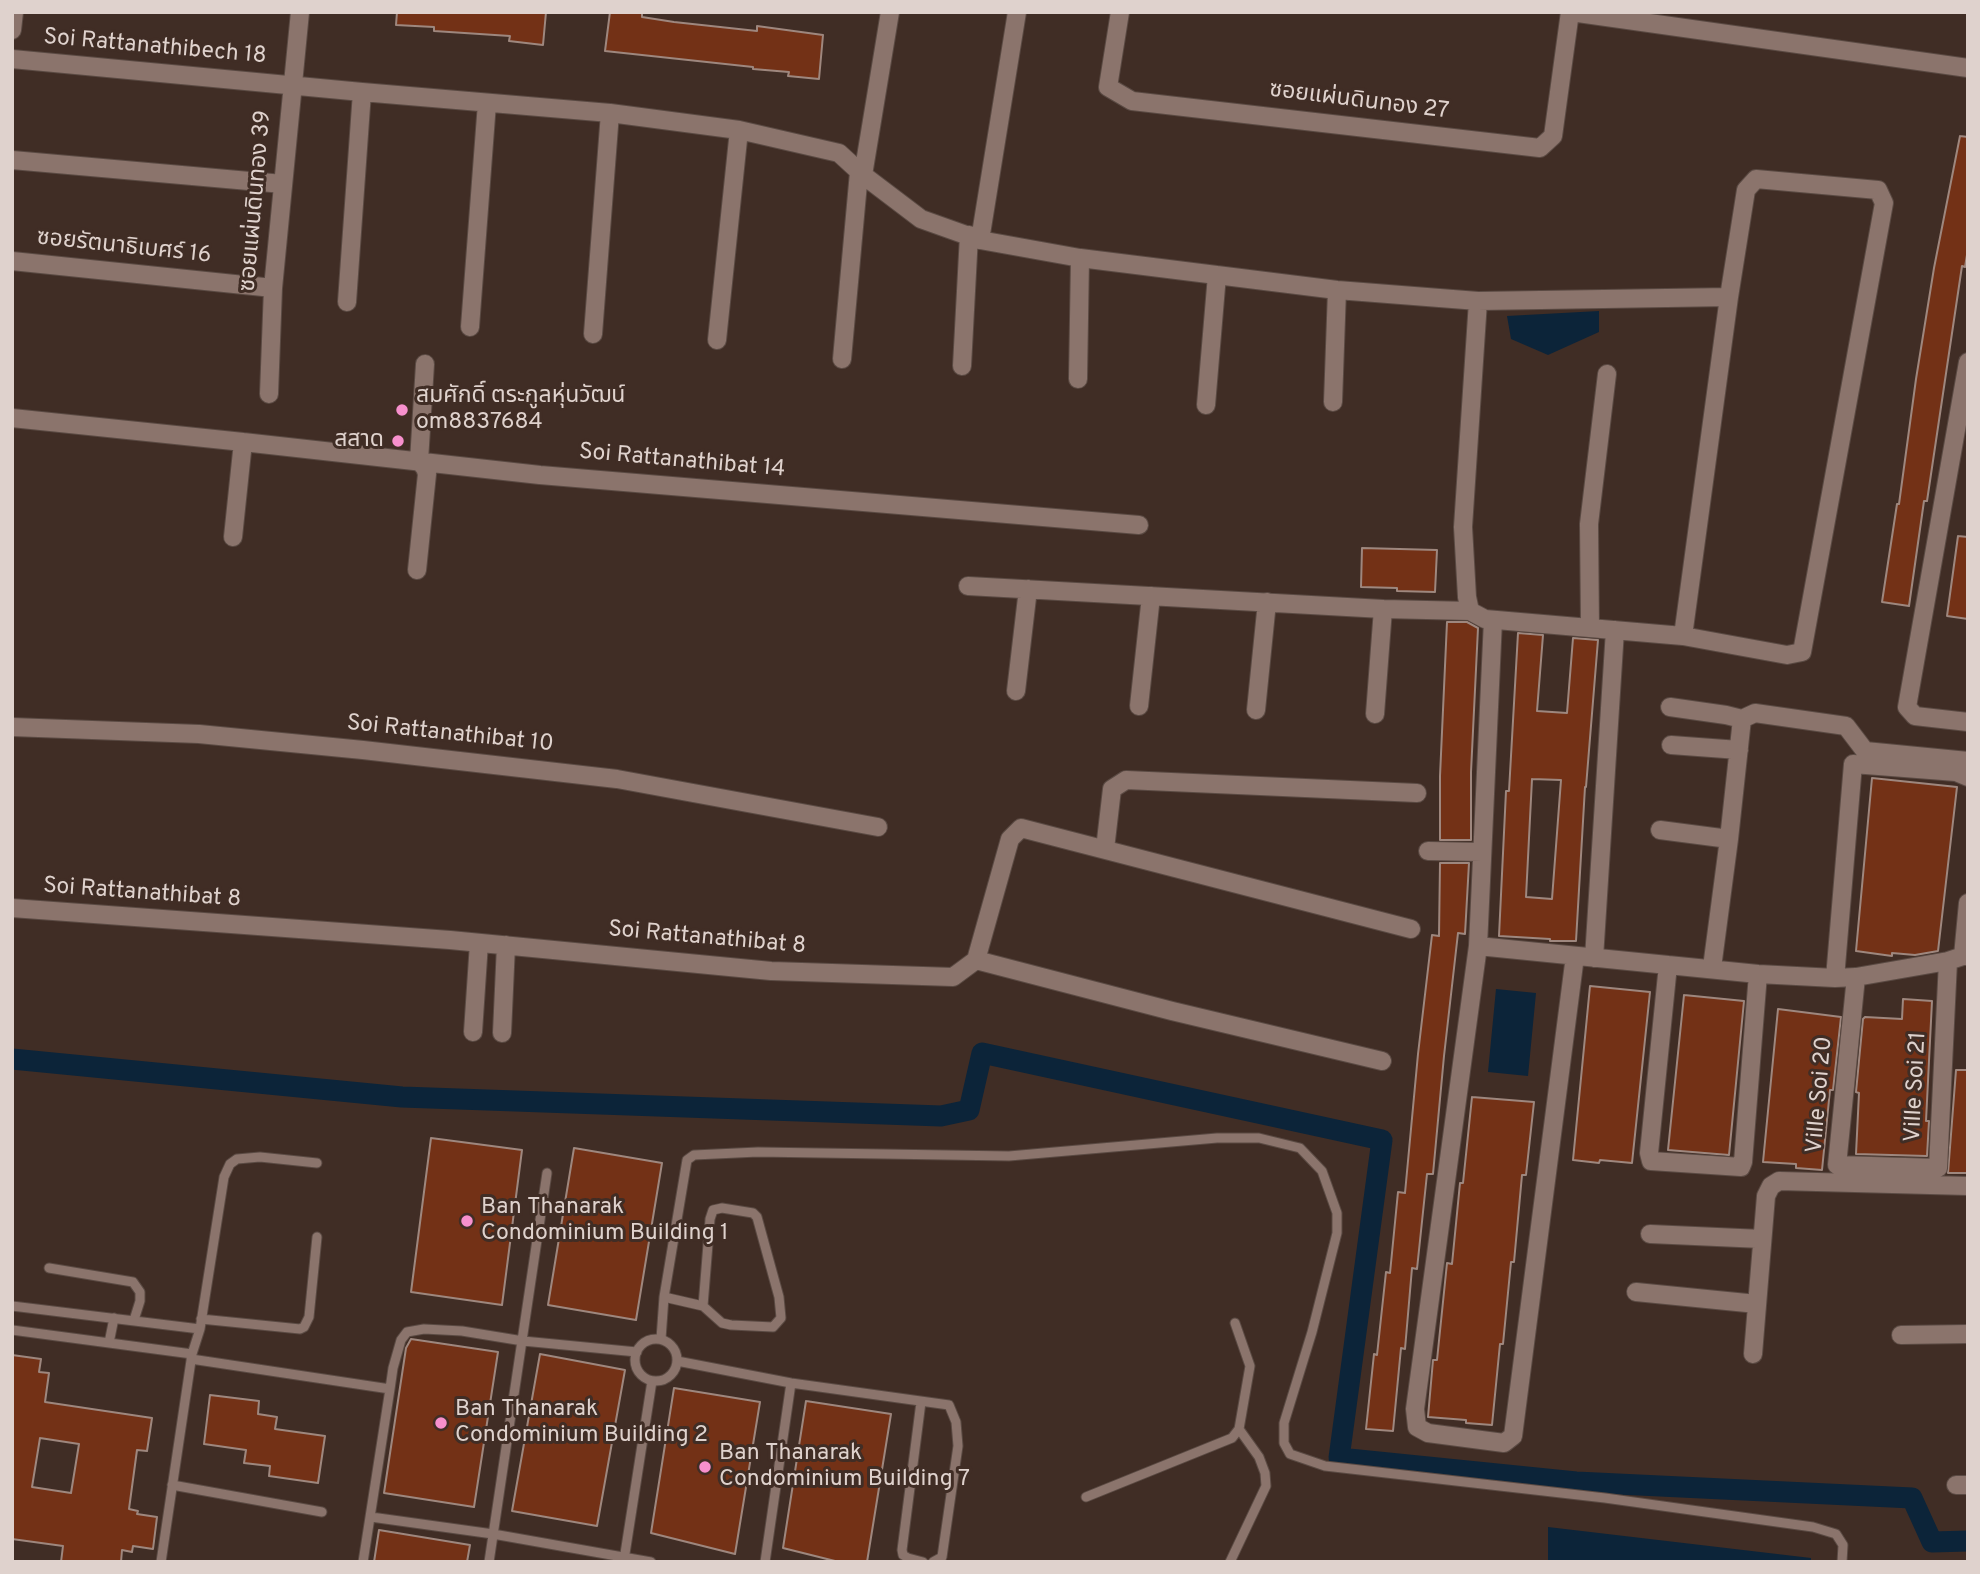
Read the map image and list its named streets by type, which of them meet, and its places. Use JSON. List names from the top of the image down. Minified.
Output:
{"streets":{"street":["Soi Rattanathibech 18","ซอยแผ่นดินทอง 27","ซอยแผ่นดินทอง 39","ซอยรัตนาธิเบศร์ 16","Soi Rattanathibat 14","Soi Rattanathibat 10","Soi Rattanathibat 8","Ville Soi 21","Ville Soi 20"]},"crossings":[["Soi Rattanathibech 18","ซอยแผ่นดินทอง 39"],["ซอยแผ่นดินทอง 39","ซอยรัตนาธิเบศร์ 16"],["Ville Soi 21","Ville Soi 20"]],"places":["สมศักดิ์ ตระกูลหุ่นวัฒน์ om8837684","สสาด","Ban Thanarak Condominium Building 1","Ban Thanarak Condominium Building 2","Ban Thanarak Condominium Building 7"]}
